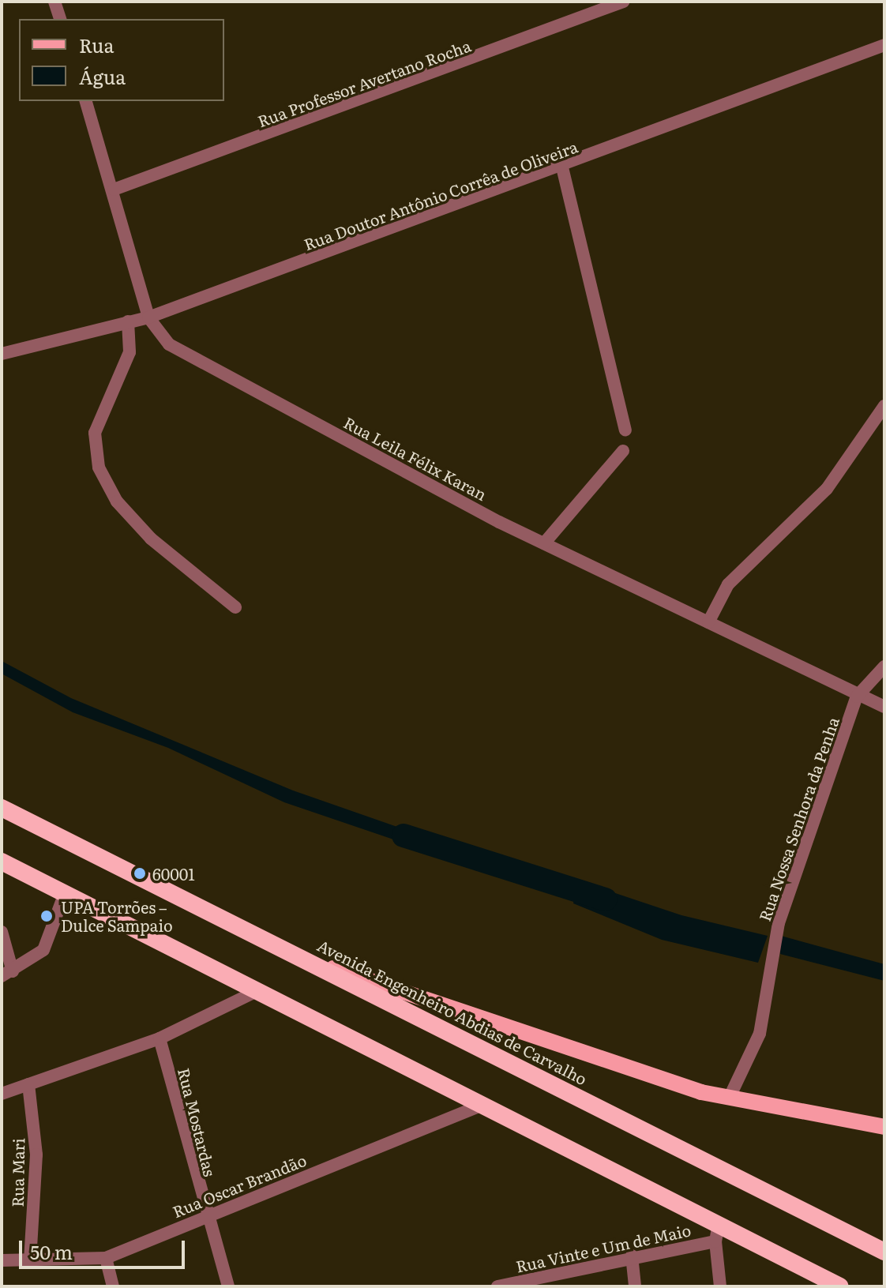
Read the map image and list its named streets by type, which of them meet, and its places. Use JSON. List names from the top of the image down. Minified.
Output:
{"streets":{"highway":["Avenida Engenheiro Abdias de Carvalho"],"street":["Rua Professor Avertano Rocha","Rua Doutor Antônio Corrêa de Oliveira","Rua Leila Félix Karan","Rua Nossa Senhora da Penha","Rua Mostardas","Rua Mari","Rua Oscar Brandão","Rua Vinte e Um de Maio"]},"crossings":[["Rua Professor Avertano Rocha","Rua Leila Félix Karan"],["Rua Doutor Antônio Corrêa de Oliveira","Rua Leila Félix Karan"],["Rua Leila Félix Karan","Rua Nossa Senhora da Penha"],["Rua Mostardas","Rua Oscar Brandão"],["Rua Mari","Rua Oscar Brandão"]],"places":["60001","UPA Torrões – Dulce Sampaio"],"legend":["Rua","Água"],"scale_bar":"50 m"}
